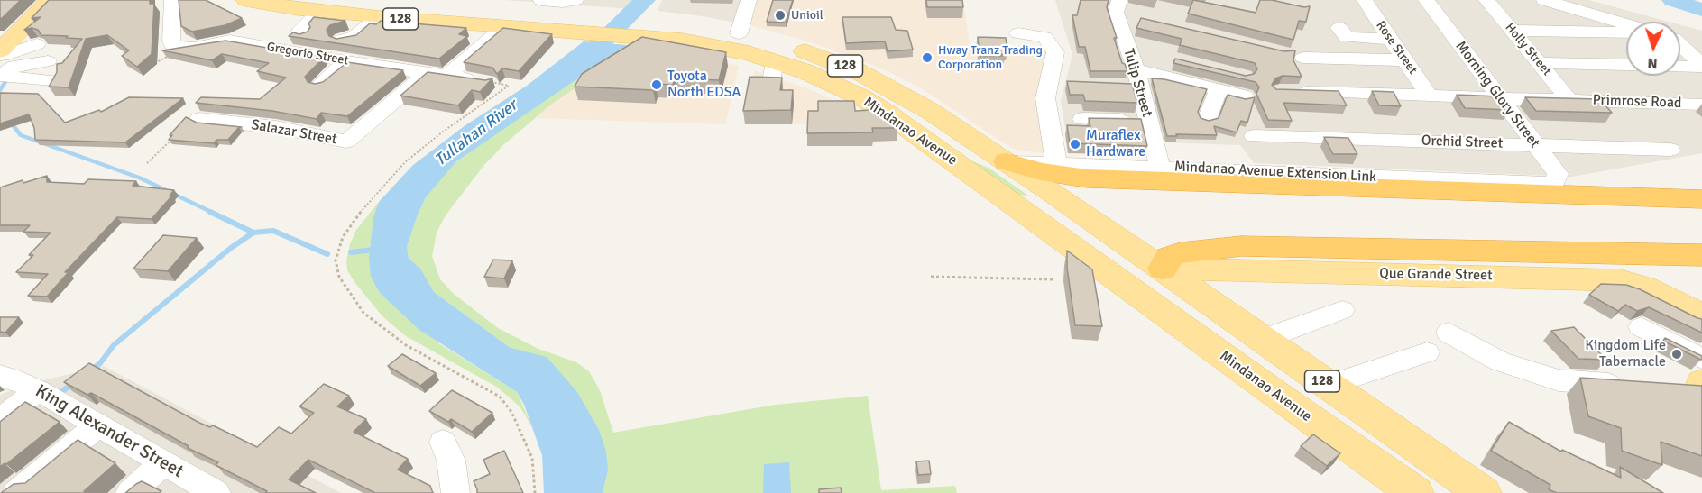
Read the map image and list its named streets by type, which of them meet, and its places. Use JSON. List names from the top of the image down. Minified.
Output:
{"streets":{"main road":["128","Mindanao Avenue","Que Grande Street"],"street":["Rose Street","Holly Street","Gregorio Street","Tulip Street","Morning Glory Street","Primrose Road","Salazar Street","Orchid Street","Mindanao Avenue Extension Link","King Alexander Street"]},"crossings":[["Rose Street","Primrose Road"],["Holly Street","Primrose Road"],["Gregorio Street","Salazar Street"],["Tulip Street","Mindanao Avenue Extension Link"],["Morning Glory Street","Primrose Road"],["Morning Glory Street","Orchid Street"],["Morning Glory Street","Mindanao Avenue Extension Link"],["Mindanao Avenue","Mindanao Avenue Extension Link"],["Mindanao Avenue","Que Grande Street"]],"water":["Tullahan River"],"places":["Unioil","Hway Tranz Trading Corporation","Toyota North EDSA","Muraflex Hardware","Kingdom Life Tabernacle"],"north":"bottom"}
